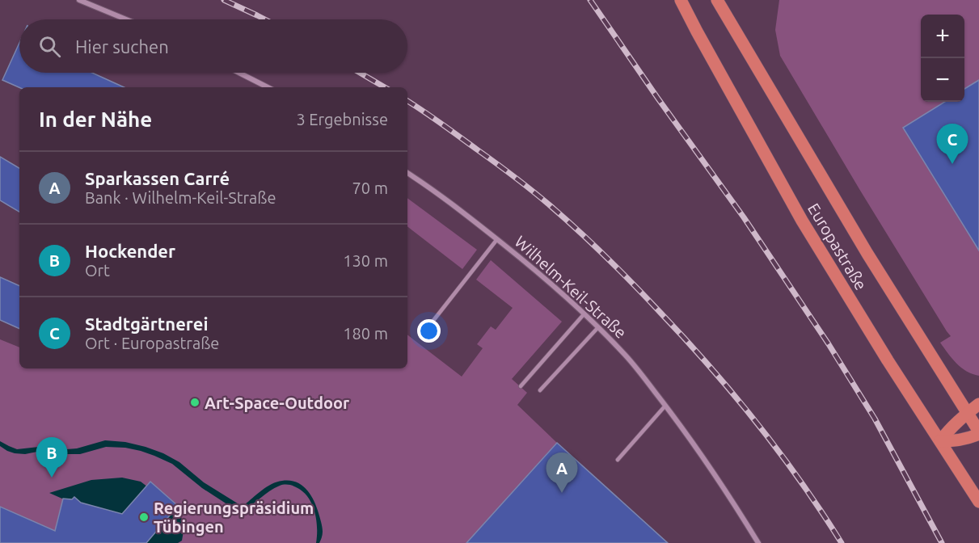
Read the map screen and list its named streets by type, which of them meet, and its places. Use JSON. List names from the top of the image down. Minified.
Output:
{"streets":{"main road":["Europastraße"],"street":["Wilhelm-Keil-Straße"]},"places":["Art-Space-Outdoor","Regierungspräsidium Tübingen"],"page":{"map_buttons":["+","−"],"search":"Hier suchen","heading":["In der Nähe","3 Ergebnisse"],"pins":["C","B","A"],"list":[{"mark":"A","name":"Sparkassen Carré","note":"Bank · Wilhelm-Keil-Straße","value":"70 m"},{"mark":"B","name":"Hockender","note":"Ort","value":"130 m"},{"mark":"C","name":"Stadtgärtnerei","note":"Ort · Europastraße","value":"180 m"}]}}
